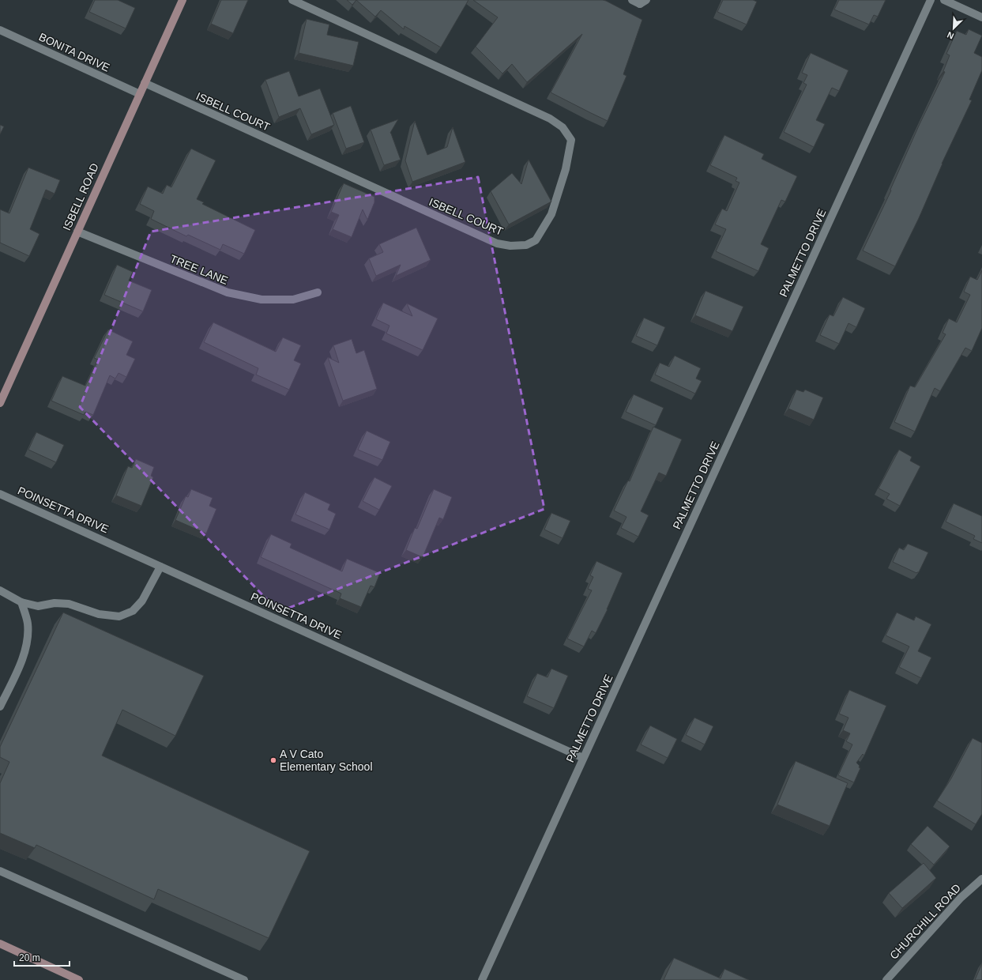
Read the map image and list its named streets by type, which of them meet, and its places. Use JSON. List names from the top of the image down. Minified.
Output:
{"streets":{"street":["BONITA DRIVE","ISBELL COURT","ISBELL ROAD","PALMETTO DRIVE","TREE LANE","POINSETTA DRIVE","CHURCHILL ROAD"]},"crossings":[["BONITA DRIVE","ISBELL ROAD"],["ISBELL COURT","ISBELL ROAD"],["ISBELL ROAD","TREE LANE"],["PALMETTO DRIVE","POINSETTA DRIVE"]],"places":["A V Cato Elementary School"],"scale_bar":"20 m","north":"bottom left"}
